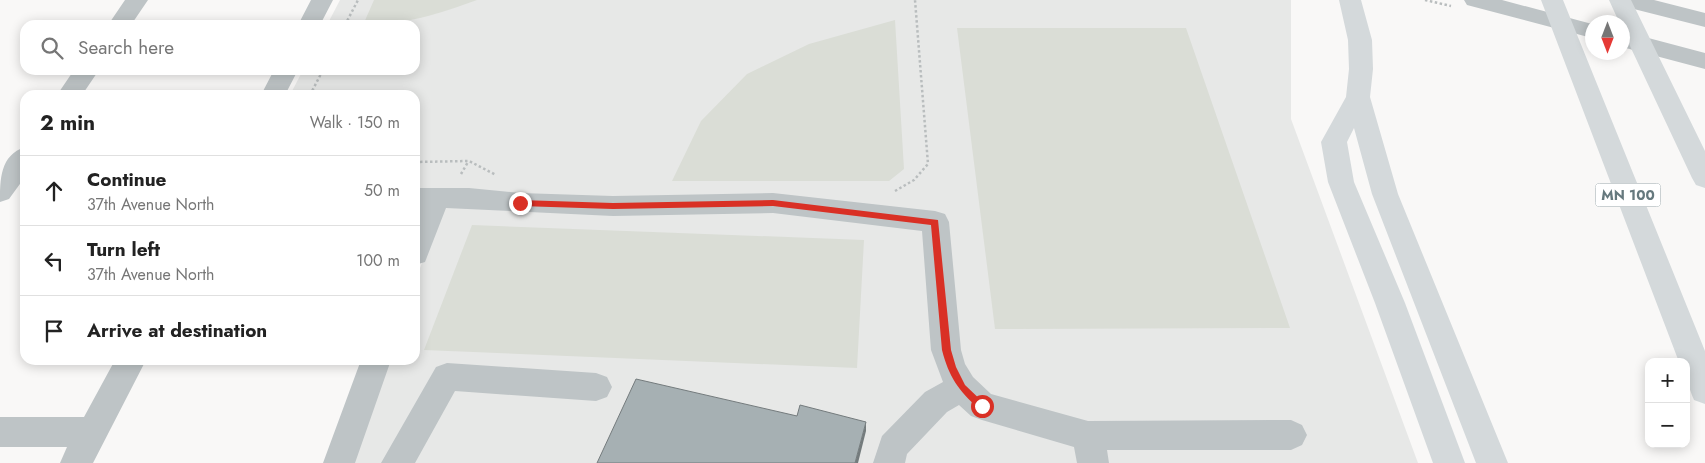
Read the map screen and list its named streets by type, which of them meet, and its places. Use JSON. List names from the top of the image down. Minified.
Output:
{"streets":{"highway":["MN 100"]},"north":"bottom","page":{"search":"Search here","heading":["2 min","Walk · 150 m"],"list":[["Continue","37th Avenue North","50 m"],["Turn left","37th Avenue North","100 m"],"Arrive at destination"],"map_buttons":["+","−"]}}
